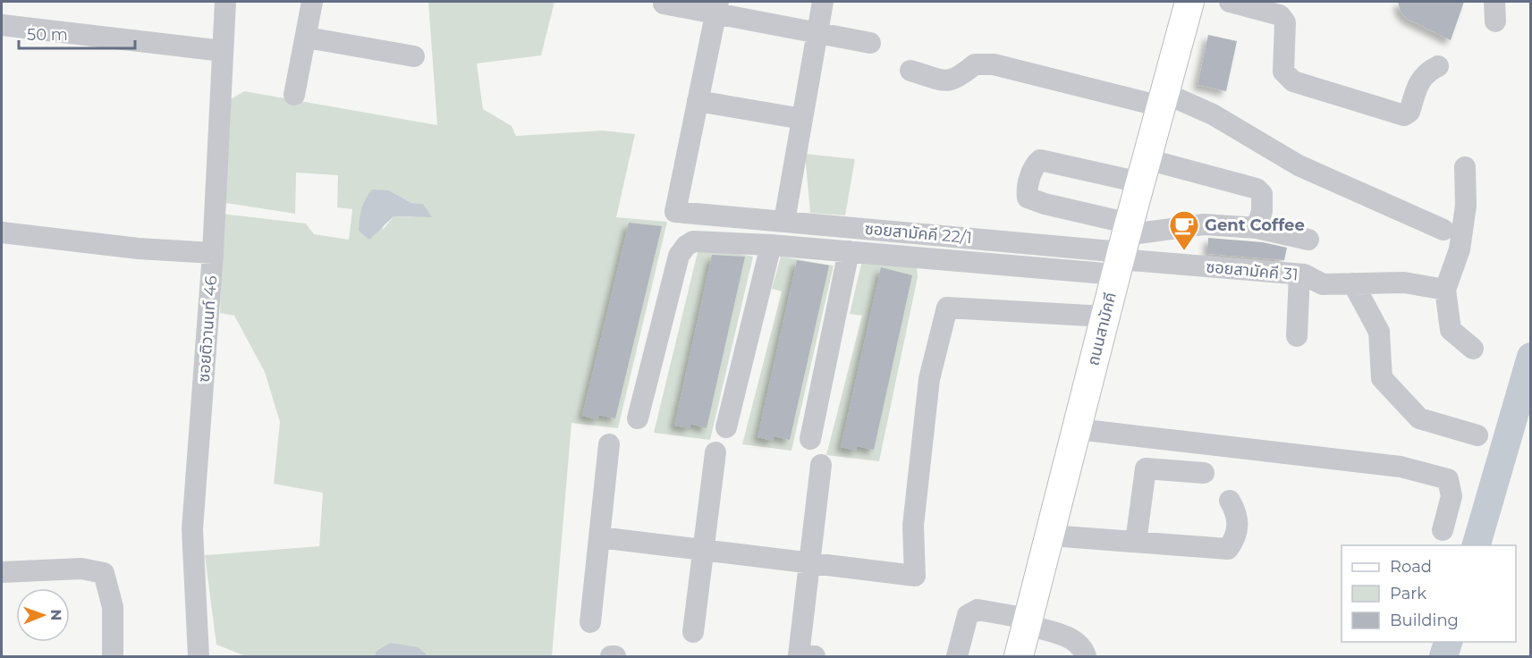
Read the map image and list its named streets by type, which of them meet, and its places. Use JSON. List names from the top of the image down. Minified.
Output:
{"streets":{"main road":["ถนนสามัคคี"],"street":["ซอยสามัคคี 22/1","ซอยสามัคคี 31","ซอยติวานนท์ 46"]},"crossings":[["ซอยสามัคคี 22/1","ซอยสามัคคี 31"],["ซอยสามัคคี 22/1","ถนนสามัคคี"],["ซอยสามัคคี 31","ถนนสามัคคี"]],"places":{"cafe":["Gent Coffee"]},"legend":["Road","Park","Building"],"scale_bar":"50 m","north":"right"}
